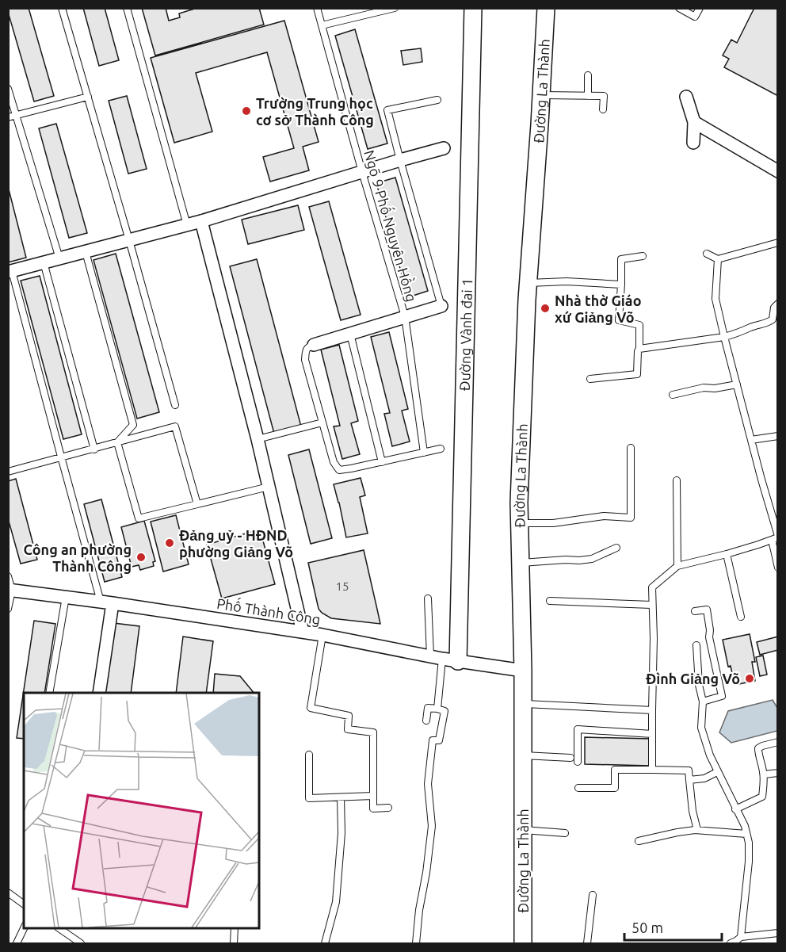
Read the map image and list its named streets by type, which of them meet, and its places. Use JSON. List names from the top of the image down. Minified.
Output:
{"streets":{"main road":["Đường La Thành","Đường Vành đai 1"],"street":["Phố Thành Công"],"lane":["Ngõ 9 Phố Nguyên Hồng"]},"crossings":[["Đường La Thành","Phố Thành Công"],["Đường Vành đai 1","Phố Thành Công"]],"places":["Trường Trung học cơ sở Thành Công","Nhà thờ Giáo xứ Giảng Võ","Đảng uỷ - HĐND phường Giảng Võ","Công an phường Thành Công","Đình Giảng Võ"],"house_numbers":["15"],"scale_bar":"50 m"}
